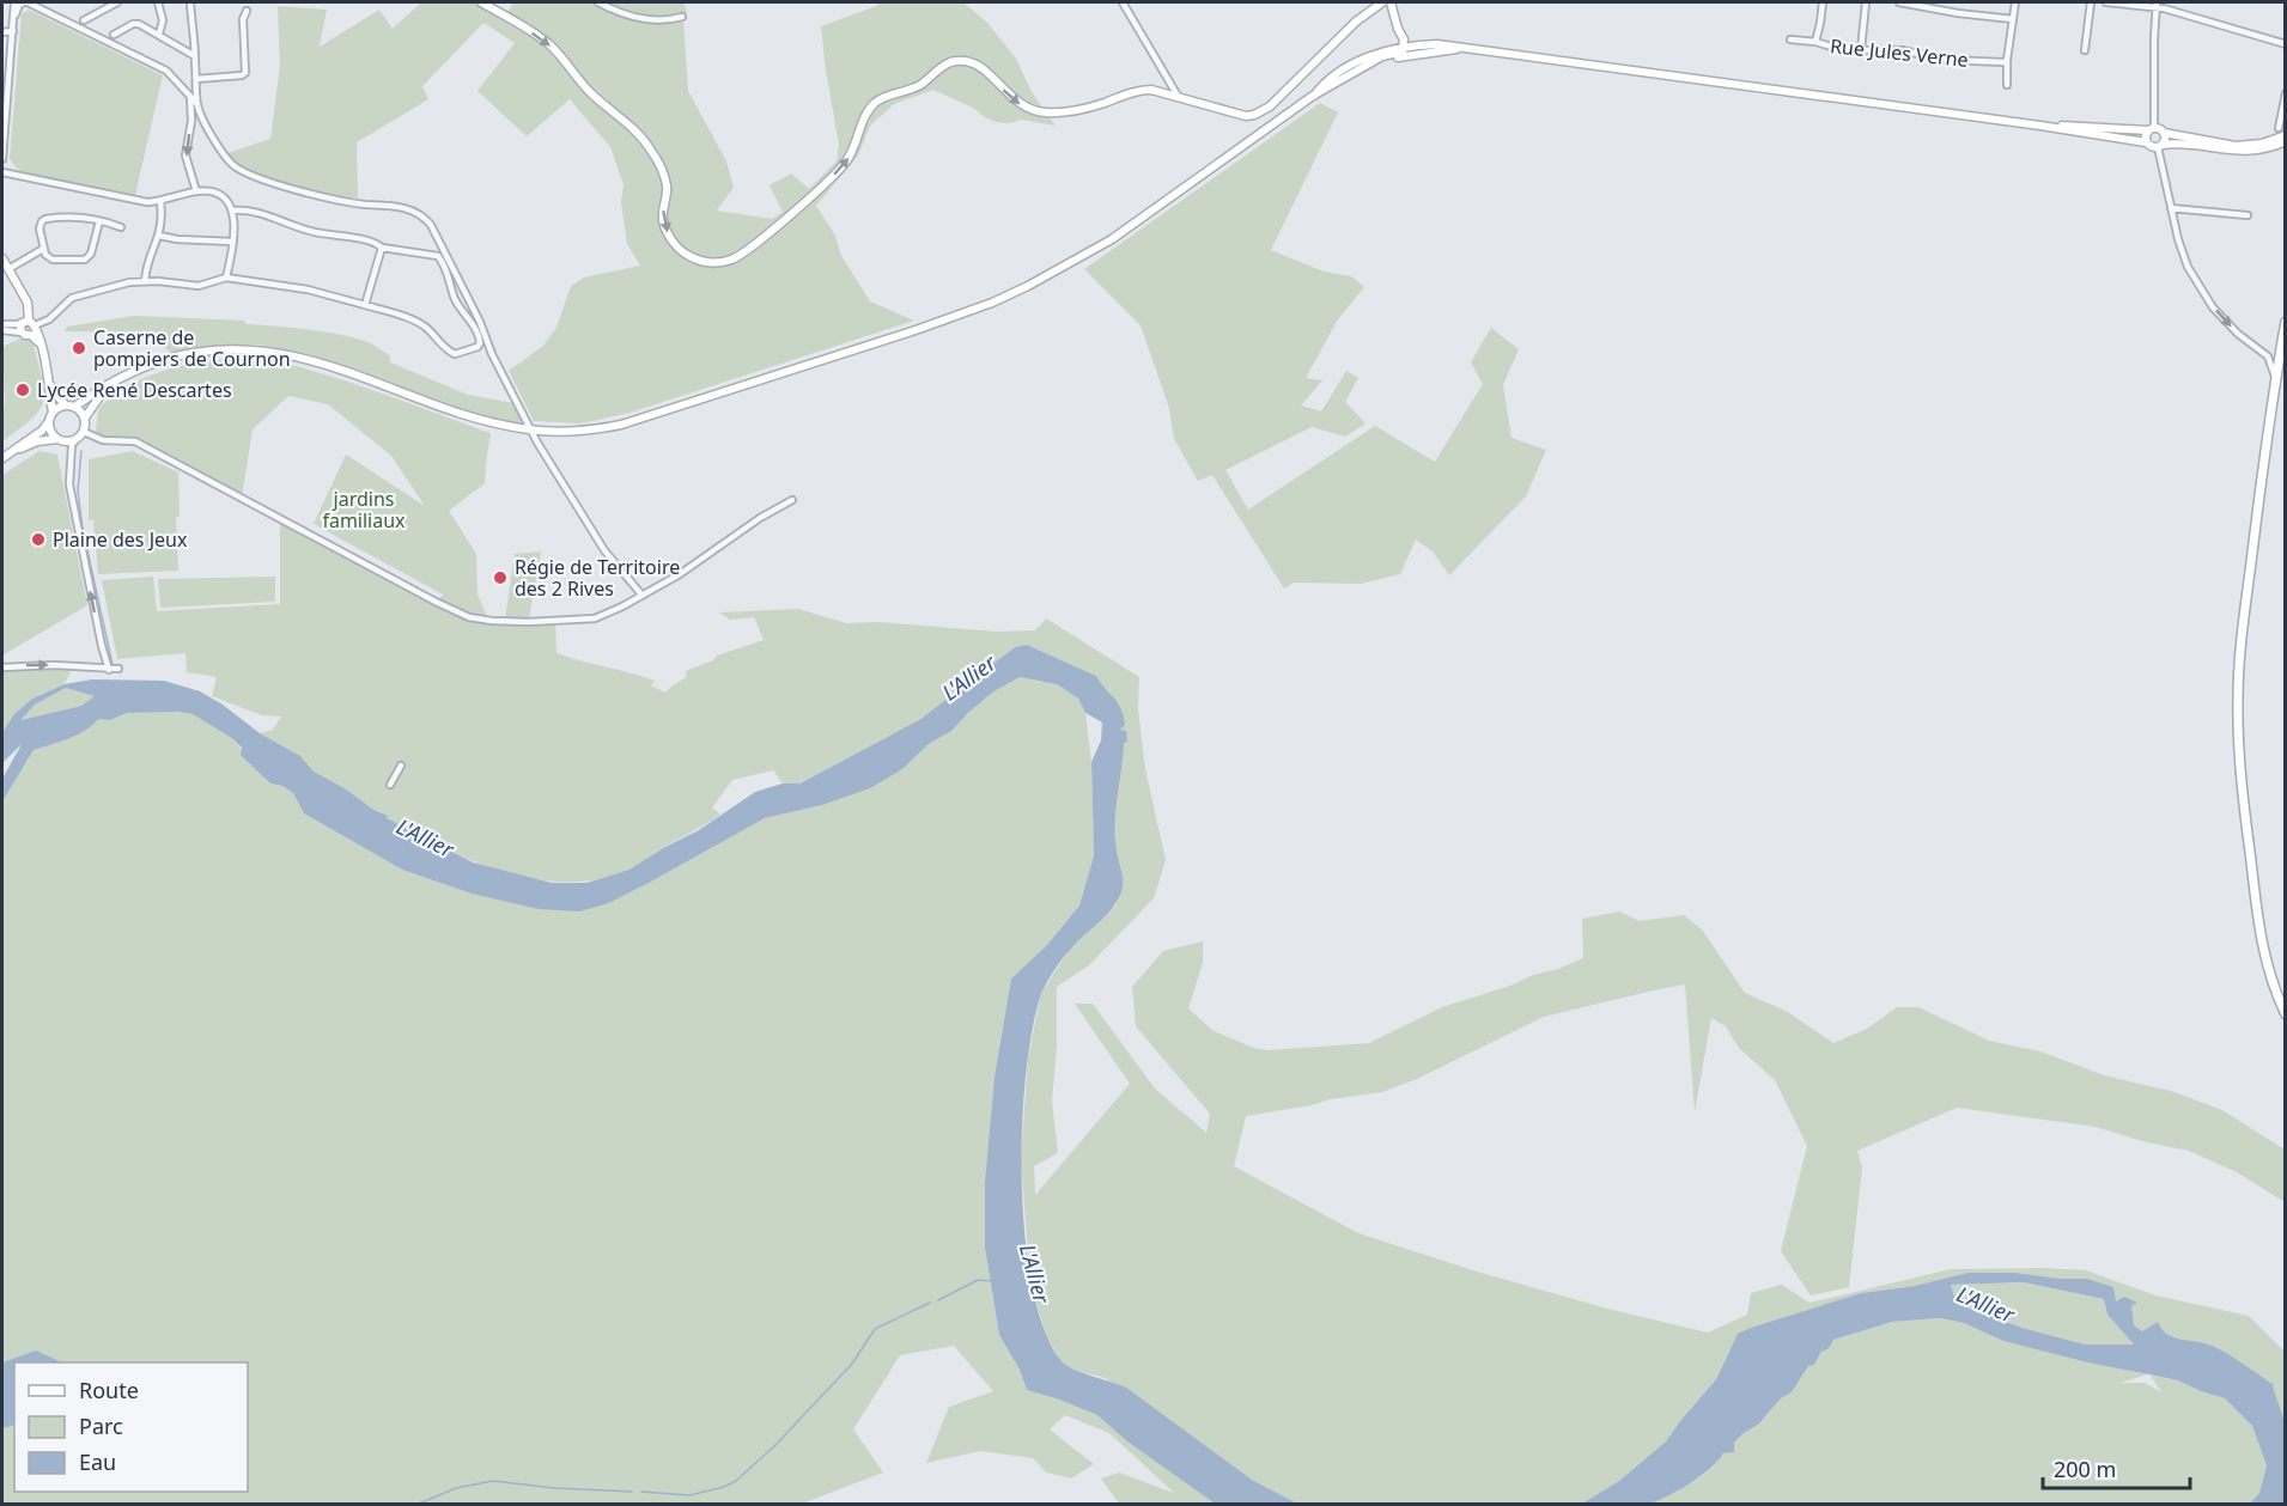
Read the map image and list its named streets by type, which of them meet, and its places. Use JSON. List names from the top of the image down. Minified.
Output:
{"streets":{"street":["Rue Jules Verne"]},"water":["L'Allier"],"parks":["jardins familiaux"],"places":["Caserne de pompiers de Cournon","Lycée René Descartes","Plaine des Jeux","Régie de Territoire des 2 Rives"],"legend":["Route","Parc","Eau"],"scale_bar":"200 m"}
